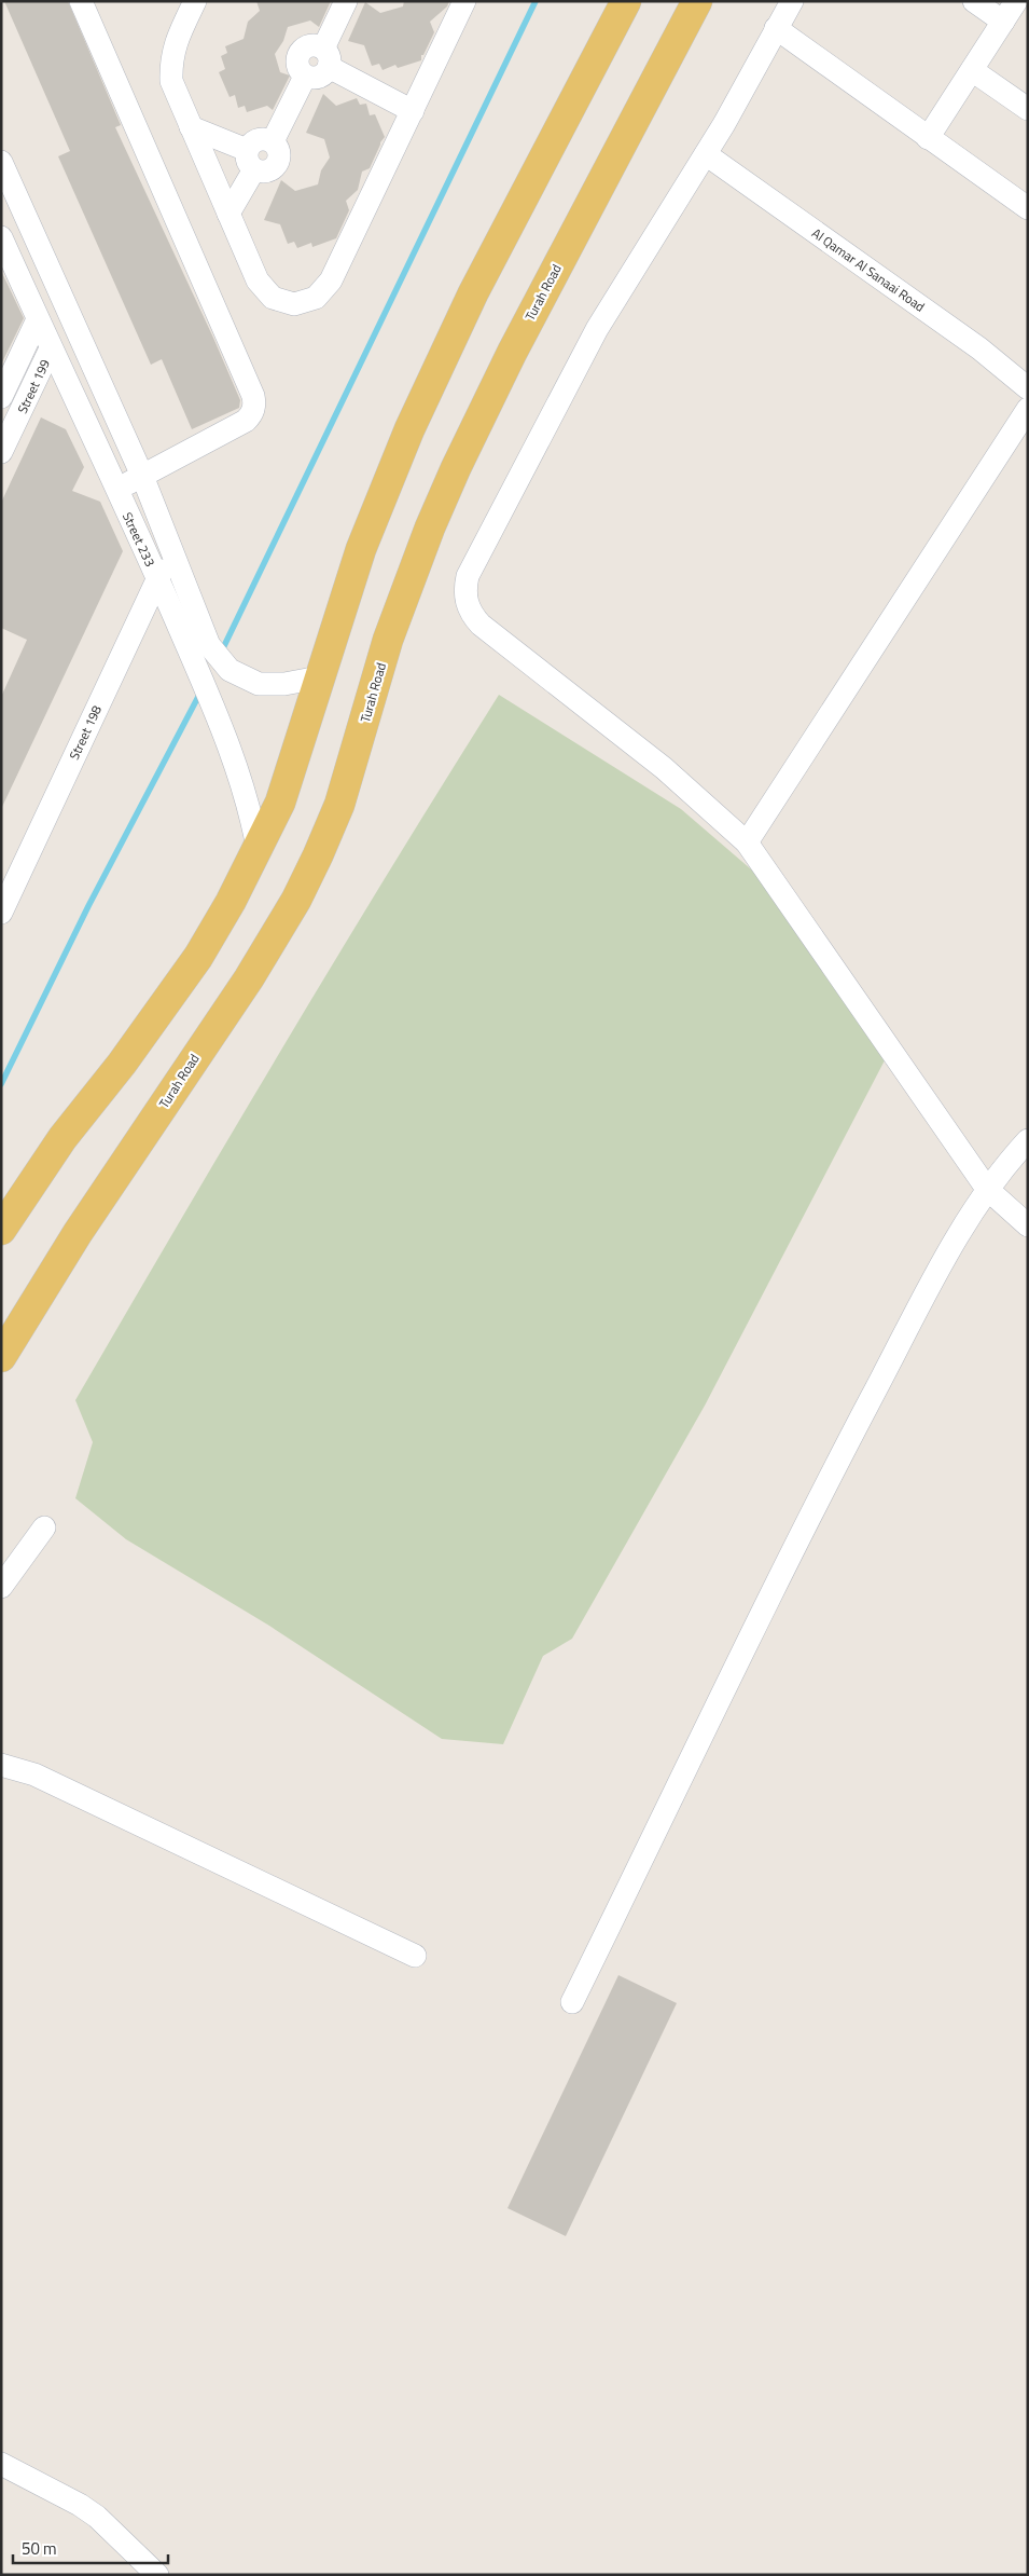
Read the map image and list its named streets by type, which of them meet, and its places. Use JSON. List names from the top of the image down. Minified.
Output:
{"streets":{"main road":["Turah Road"],"street":["Al Qamar Al Sanaai Road","Street 199","Street 233","Street 198"]},"crossings":[["Street 199","Street 233"],["Street 233","Street 198"]],"scale_bar":"50 m"}
